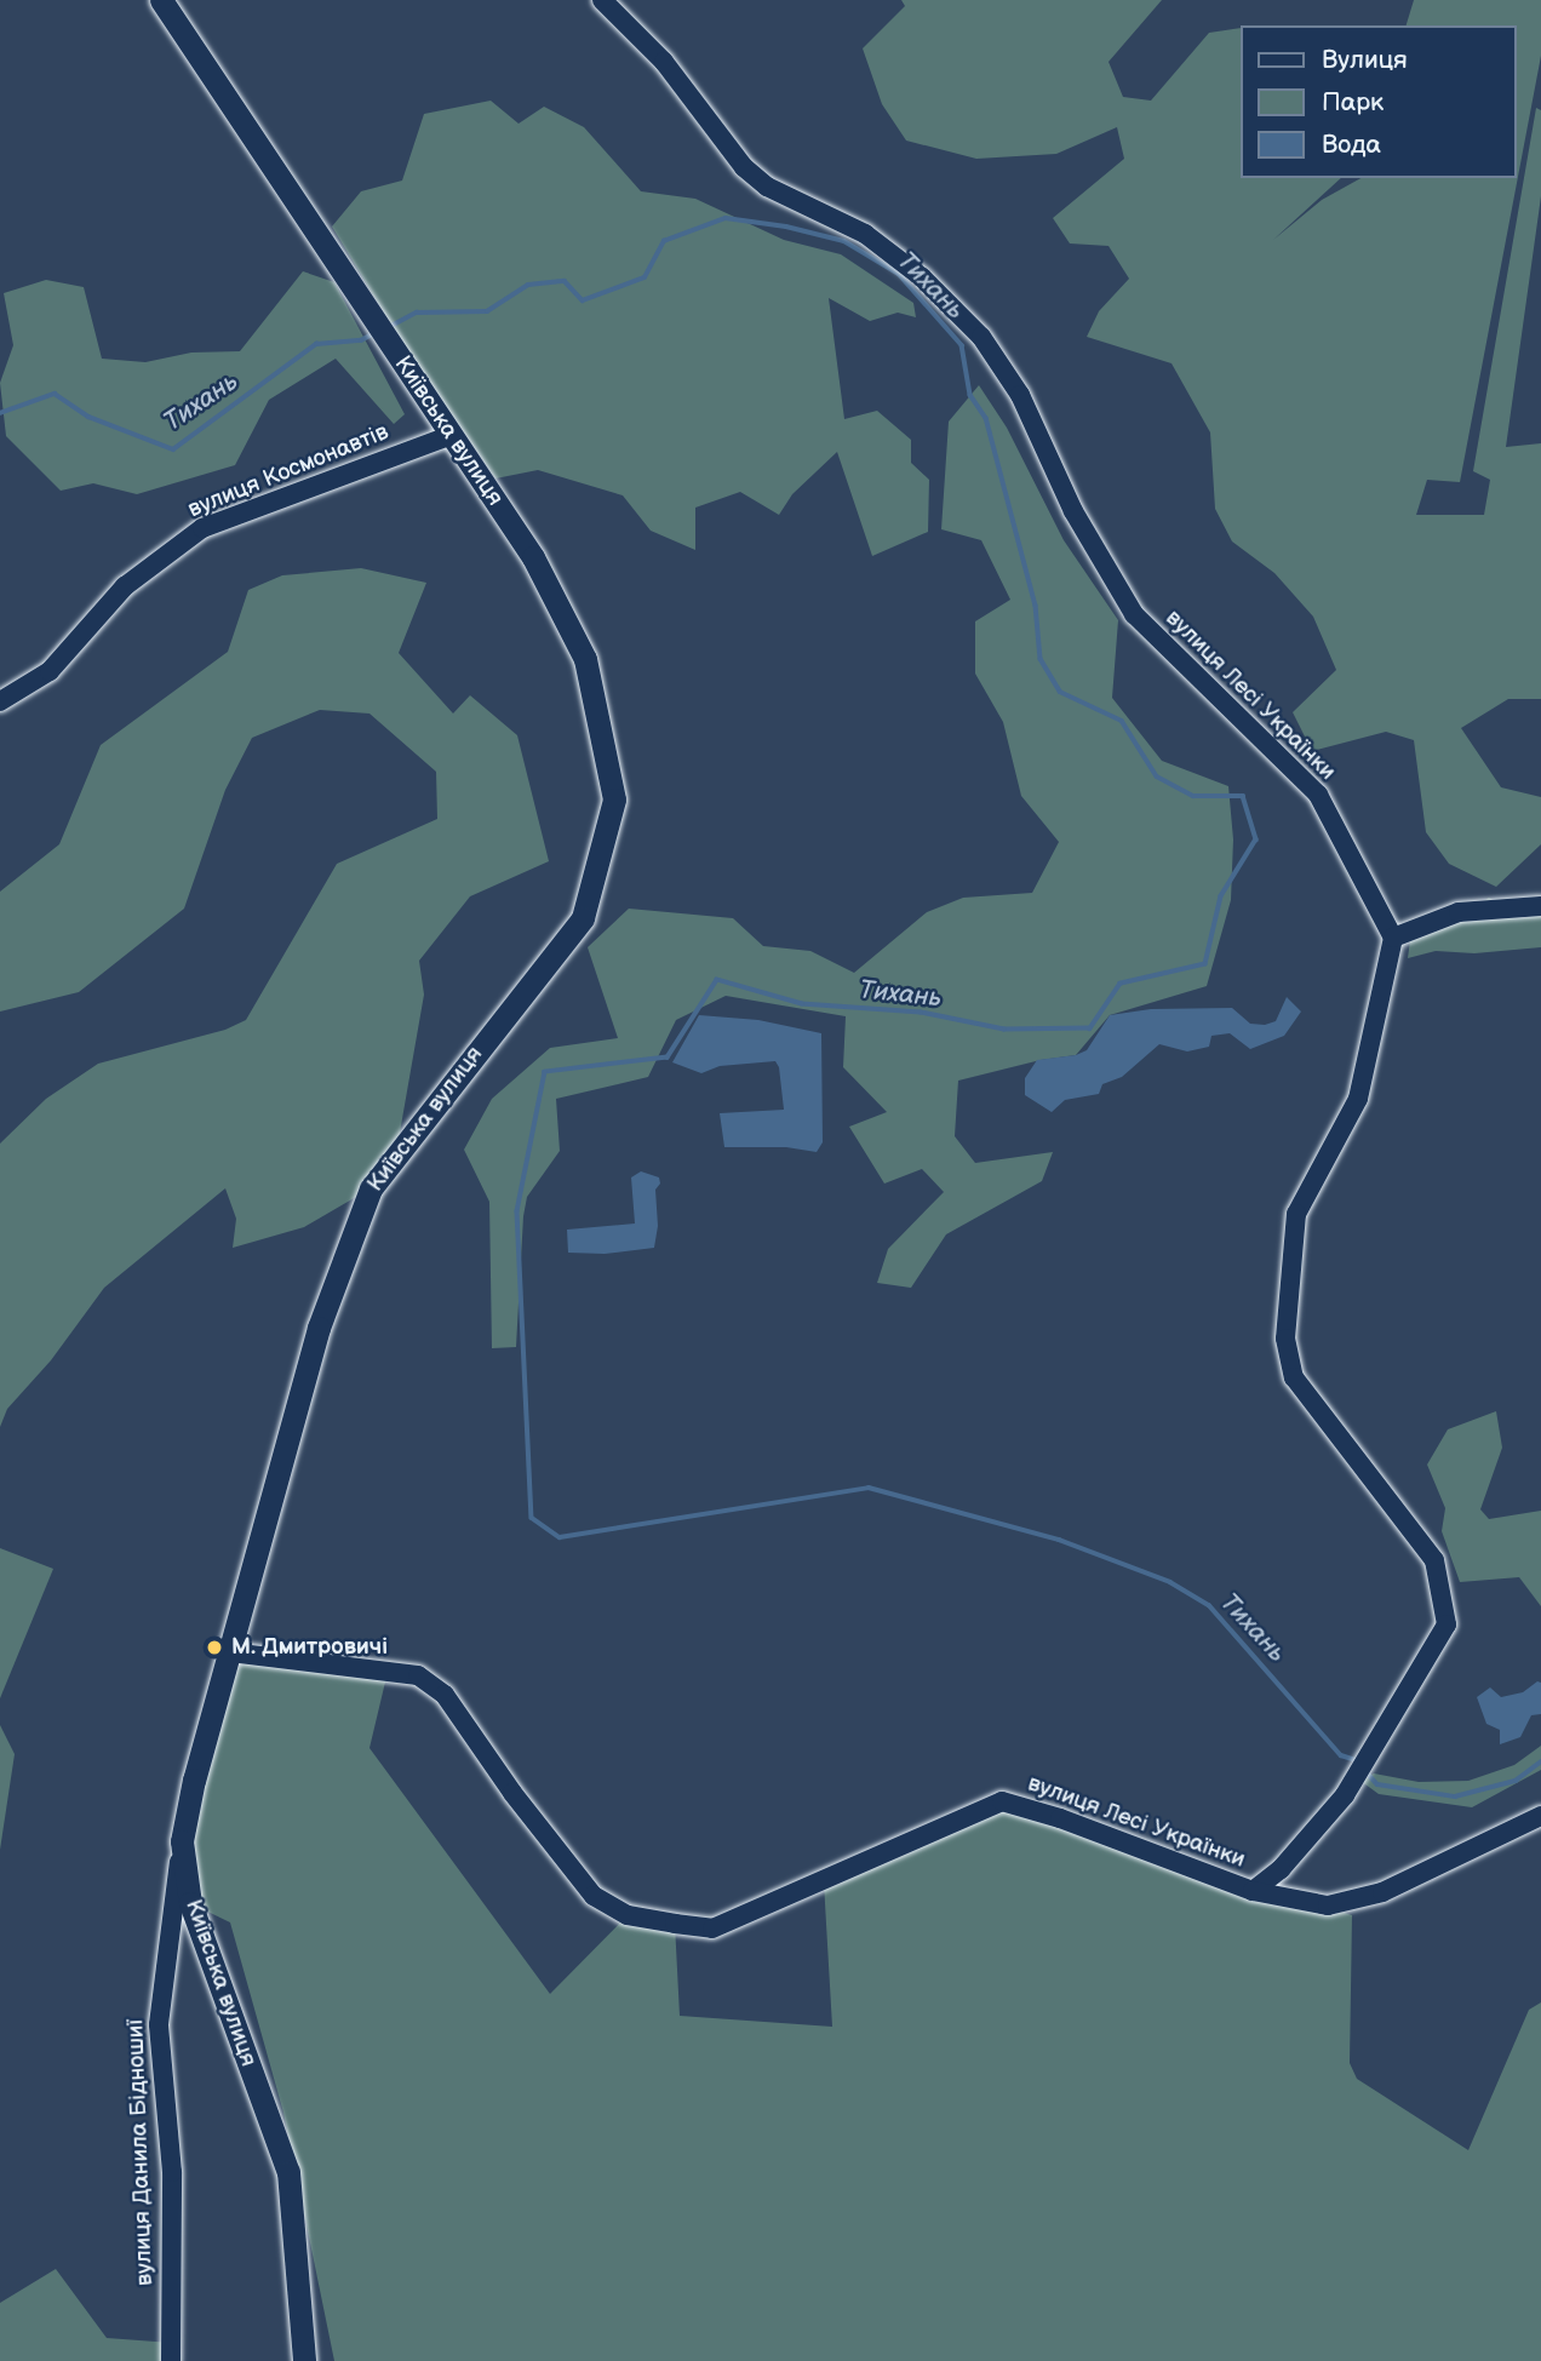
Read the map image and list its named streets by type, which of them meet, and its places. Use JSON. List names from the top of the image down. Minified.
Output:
{"streets":{"main road":["Київська вулиця"],"street":["вулиця Космонавтів","вулиця Лесі Українки","вулиця Данила Бідношиї"]},"crossings":[["Київська вулиця","вулиця Космонавтів"],["Київська вулиця","вулиця Лесі Українки"],["Київська вулиця","вулиця Данила Бідношиї"]],"water":["Тихань"],"places":["М. Дмитровичі"],"legend":["Вулиця","Парк","Вода"]}
